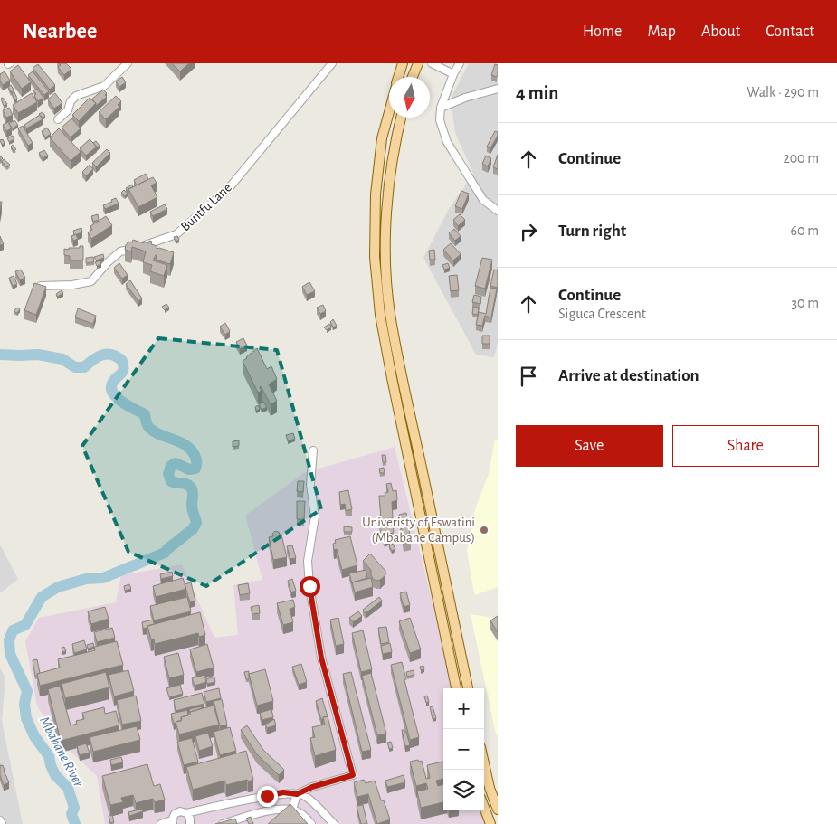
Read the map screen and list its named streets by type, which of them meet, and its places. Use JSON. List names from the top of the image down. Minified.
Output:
{"streets":{"street":["Buntfu Lane"]},"water":["Mbabane River"],"places":["Univeristy of Eswatini (Mbabane Campus)"],"north":"bottom","page":{"header":"Nearbee","nav":["Home","Map","About","Contact"],"heading":["4 min","Walk · 290 m"],"list":[["Continue","200 m"],["Turn right","60 m"],["Continue","Siguca Crescent","30 m"],"Arrive at destination"],"buttons":["Save","Share"],"map_buttons":["+","−"]}}
